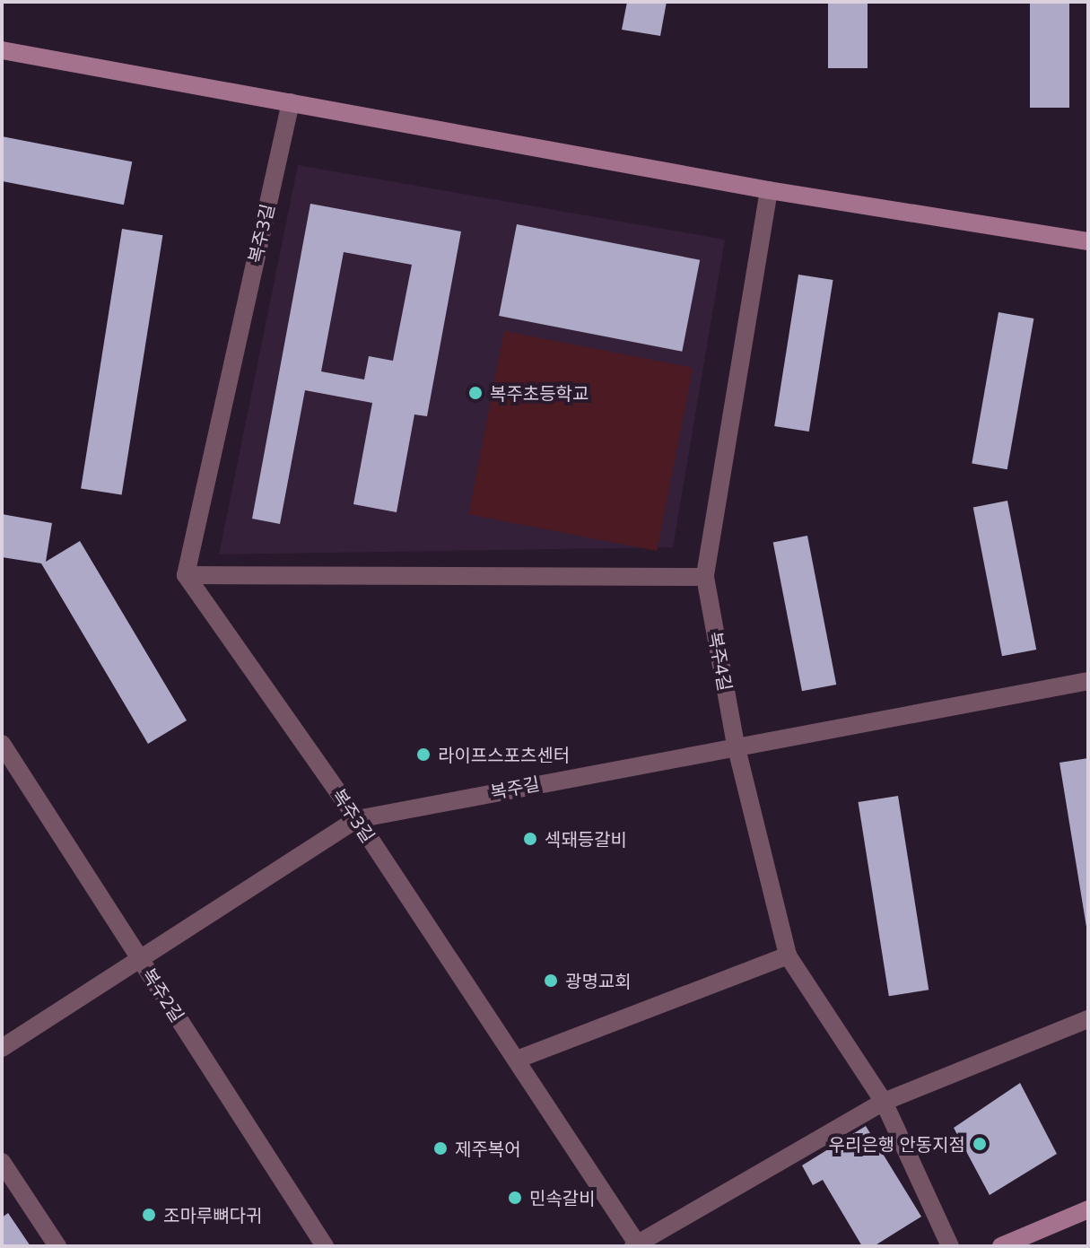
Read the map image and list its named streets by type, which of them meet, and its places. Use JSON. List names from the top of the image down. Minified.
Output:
{"streets":{"street":["복주3길","복주4길","복주길","복주2길"]},"crossings":[["복주3길","복주길"],["복주4길","복주길"],["복주길","복주2길"]],"places":["복주초등학교","라이프스포츠센터","섹돼등갈비","광명교회","우리은행 안동지점","제주복어","민속갈비","조마루뼈다귀"]}
